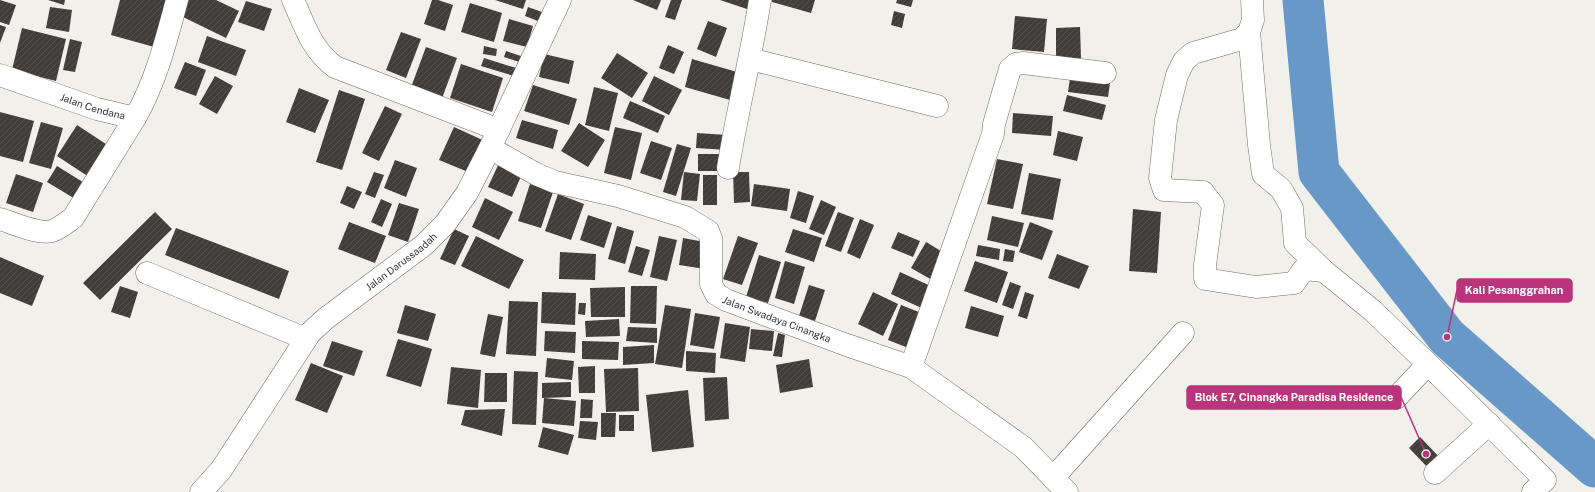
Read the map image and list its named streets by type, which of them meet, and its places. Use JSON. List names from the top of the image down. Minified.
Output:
{"streets":{"street":["Jalan Cendana","Jalan Darussaadah","Jalan Swadaya Cinangka"]},"crossings":[["Jalan Darussaadah","Jalan Swadaya Cinangka"]],"places":["Kali Pesanggrahan","Blok E7, Cinangka Paradisa Residence"]}
